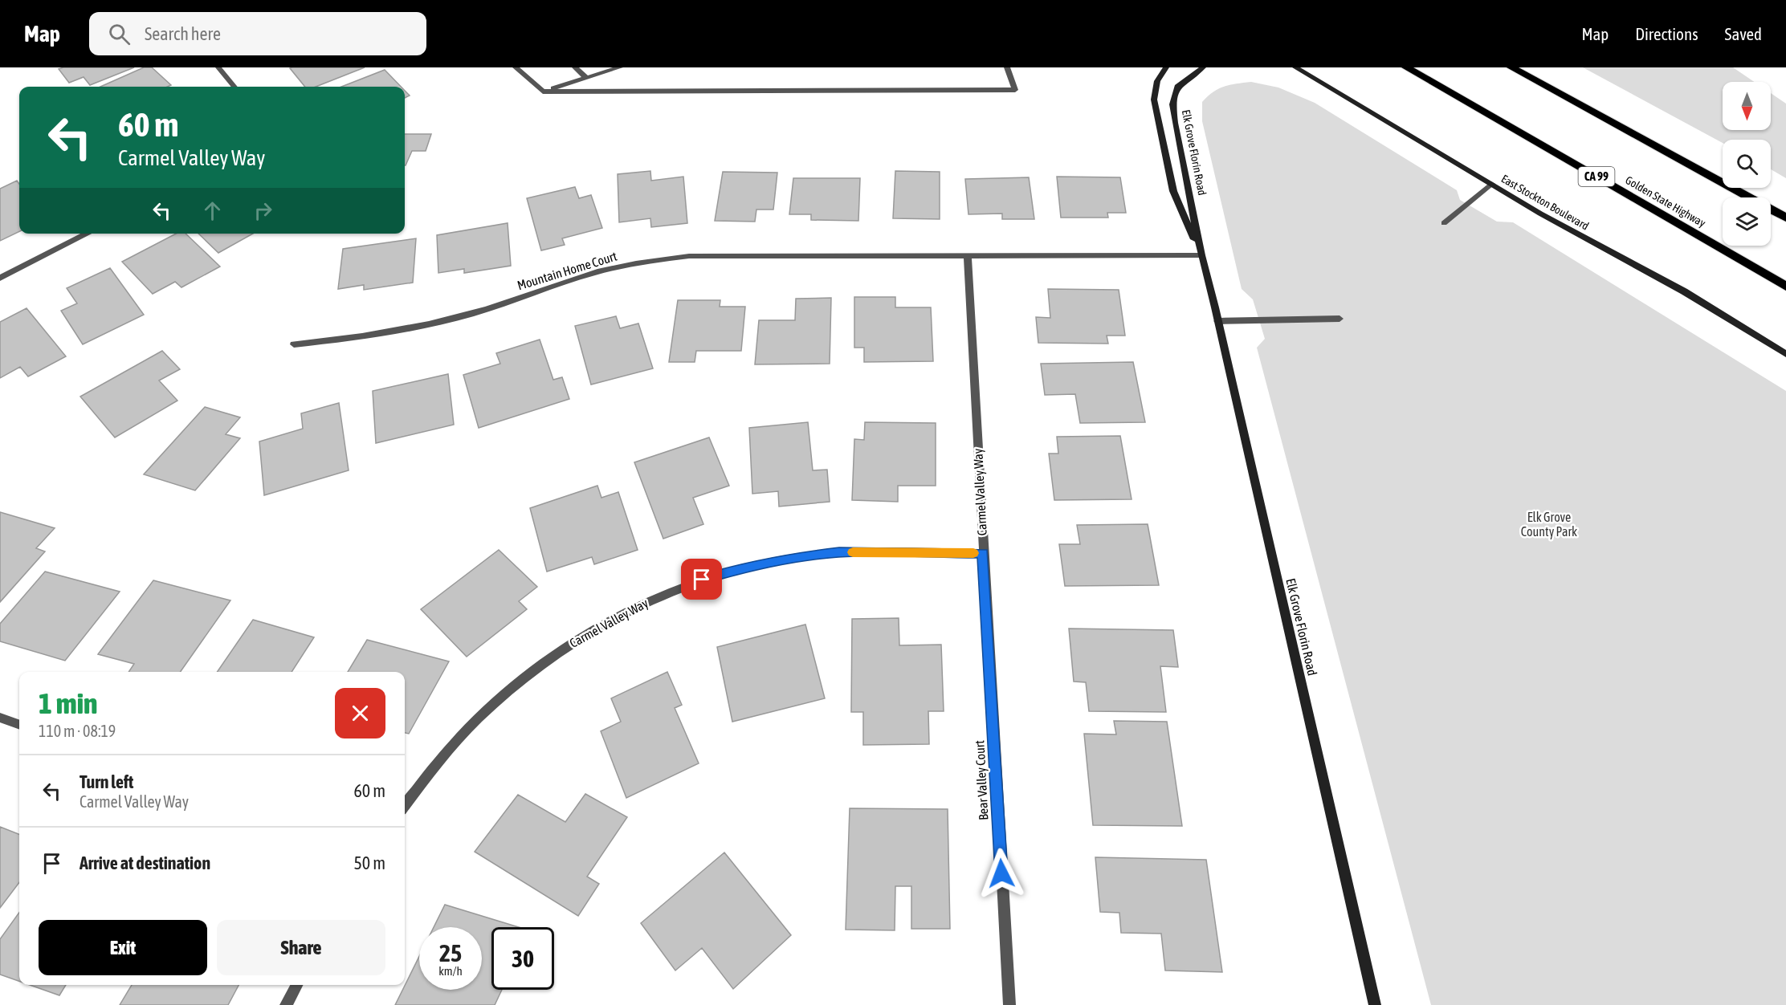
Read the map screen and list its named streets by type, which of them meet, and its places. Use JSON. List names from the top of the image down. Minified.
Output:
{"streets":{"highway":["CA 99","Golden State Highway"],"main road":["Elk Grove Florin Road","East Stockton Boulevard"],"street":["Mountain Home Court","Carmel Valley Way","Bear Valley Court"]},"crossings":[["Mountain Home Court","Carmel Valley Way"],["Carmel Valley Way","Bear Valley Court"]],"parks":["Elk Grove County Park"],"north":"bottom","page":{"header":"Map","search":"Search here","nav":["Map","Directions","Saved"],"turn":["60 m","Carmel Valley Way"],"heading":["1 min","110 m · 08:19"],"list":[{"name":"Turn left","note":"Carmel Valley Way","value":"60 m"},{"name":"Arrive at destination","value":"50 m"}],"buttons":["Exit","Share"],"speed":"25 km/h","limit":"30"}}
